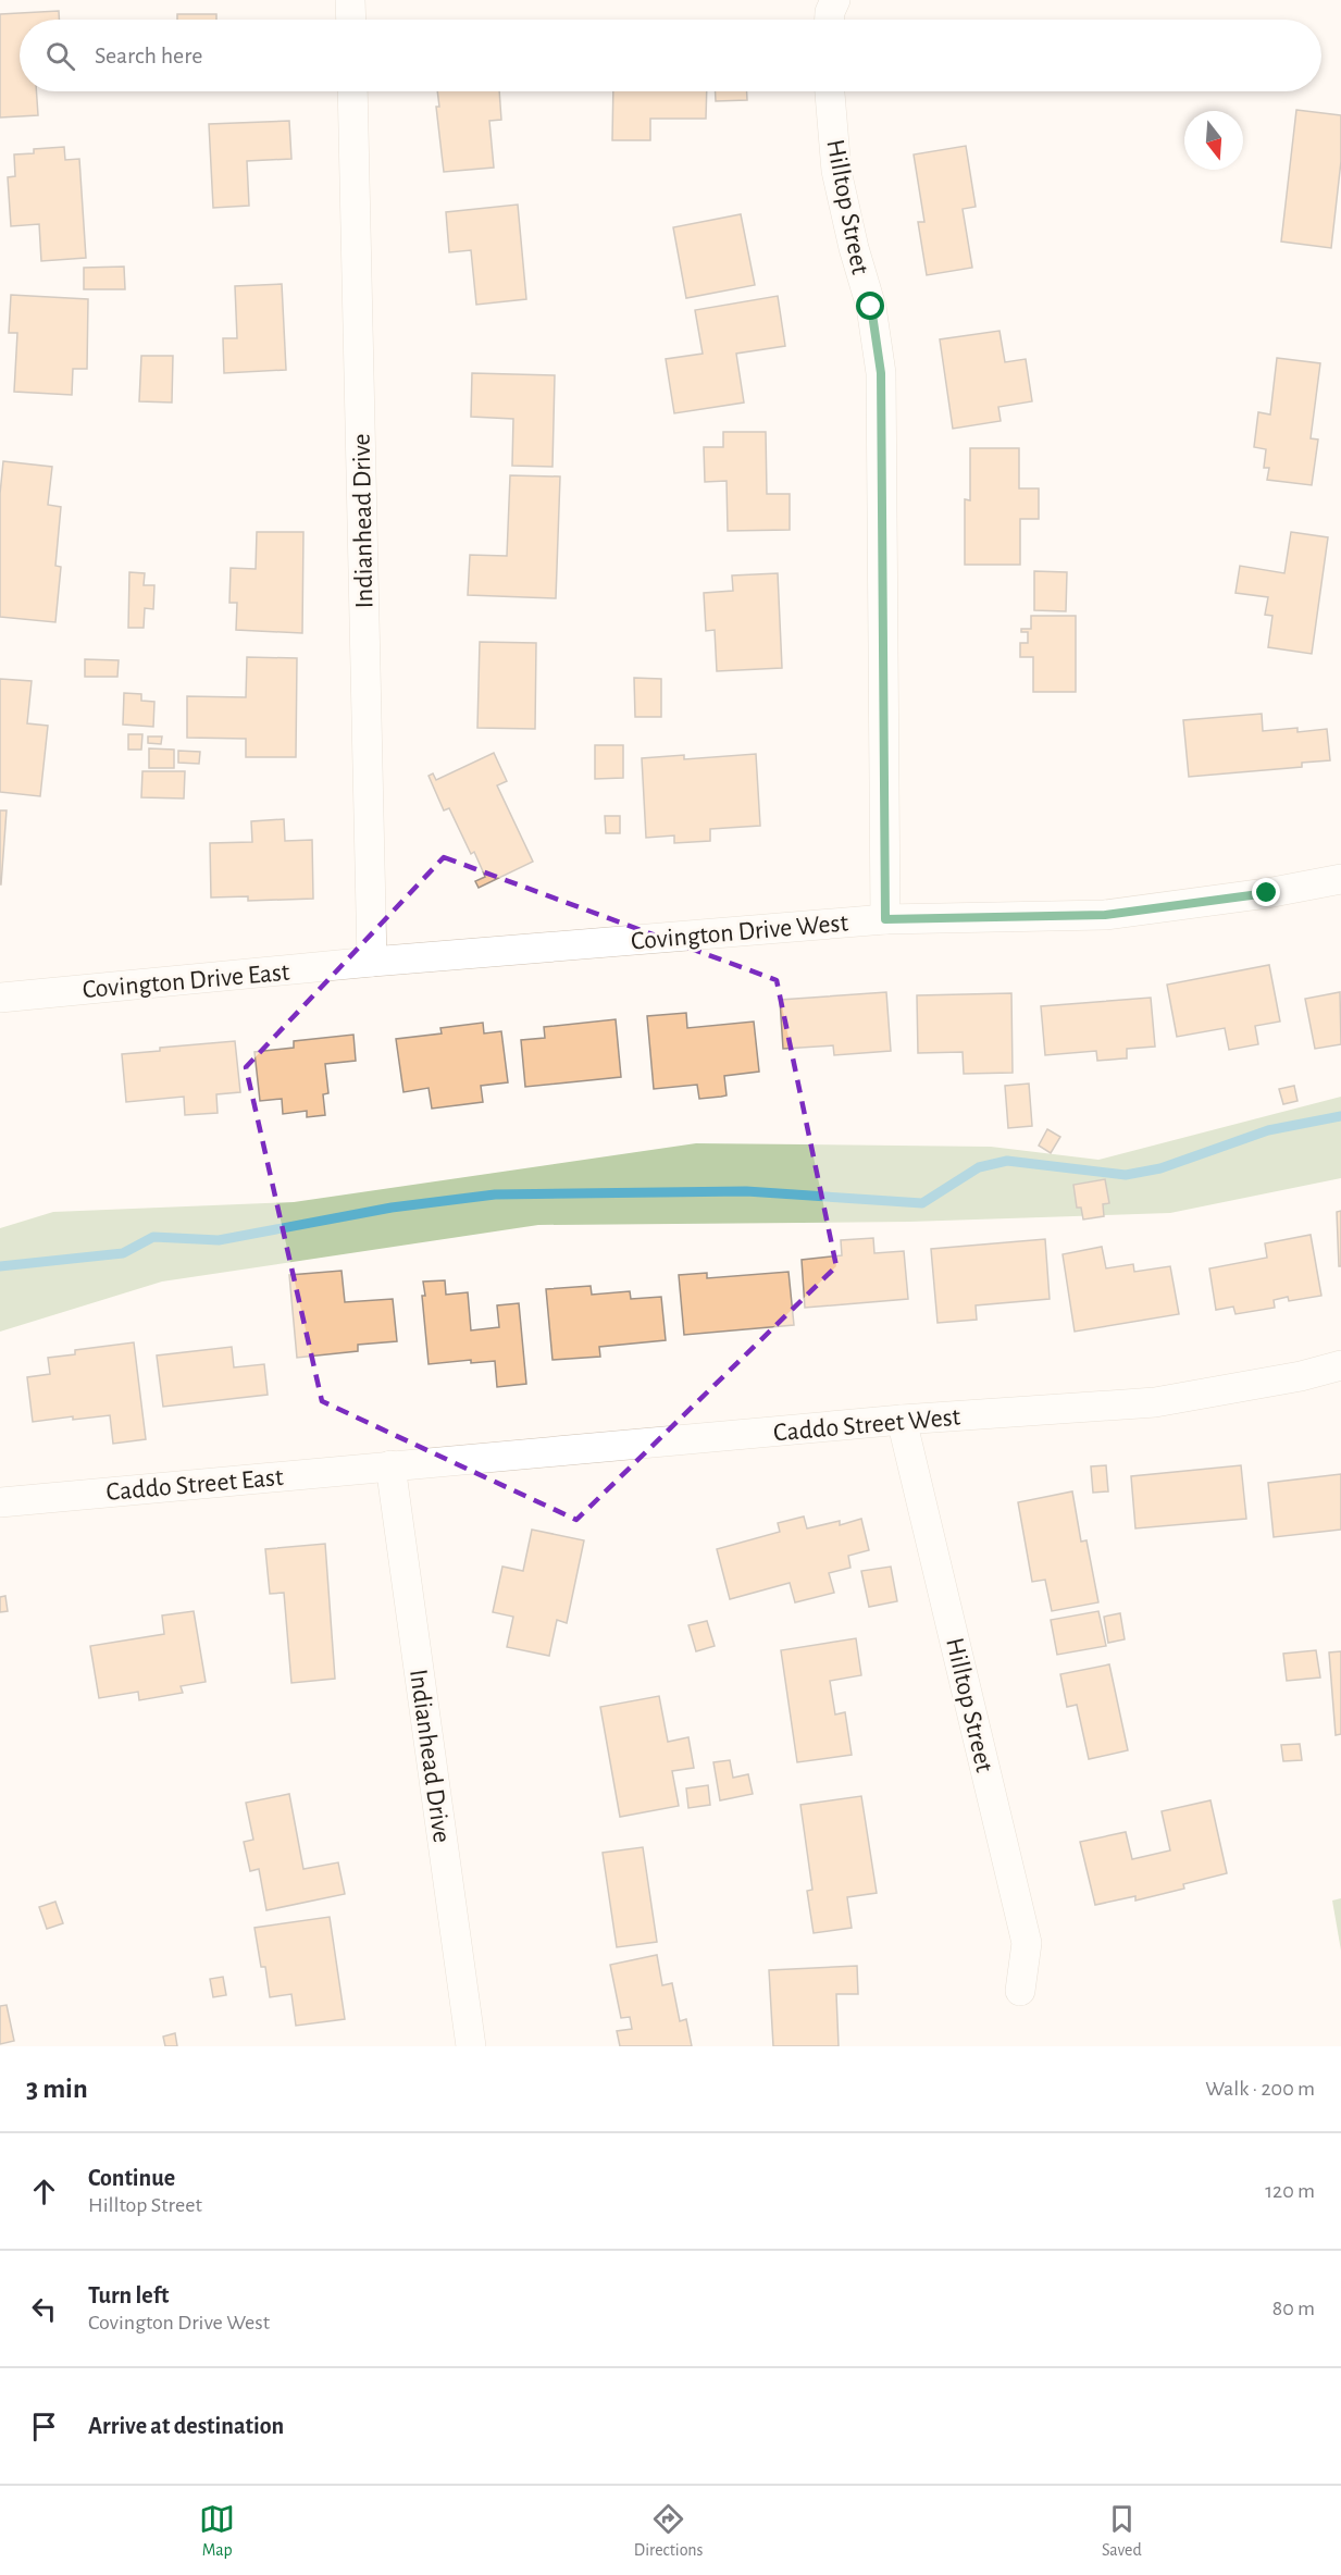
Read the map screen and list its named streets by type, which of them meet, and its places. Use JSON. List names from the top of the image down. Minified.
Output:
{"streets":{"street":["Hilltop Street","Indianhead Drive","Covington Drive West","Covington Drive East","Caddo Street West","Caddo Street East"]},"crossings":[["Hilltop Street","Covington Drive West"],["Hilltop Street","Caddo Street West"],["Indianhead Drive","Covington Drive West"],["Indianhead Drive","Covington Drive East"],["Indianhead Drive","Caddo Street West"],["Indianhead Drive","Caddo Street East"],["Covington Drive West","Covington Drive East"],["Caddo Street West","Caddo Street East"]],"north":"bottom","page":{"search":"Search here","heading":["3 min","Walk · 200 m"],"list":[["Continue","Hilltop Street","120 m"],["Turn left","Covington Drive West","80 m"],"Arrive at destination"],"nav":["Map","Directions","Saved"]}}
